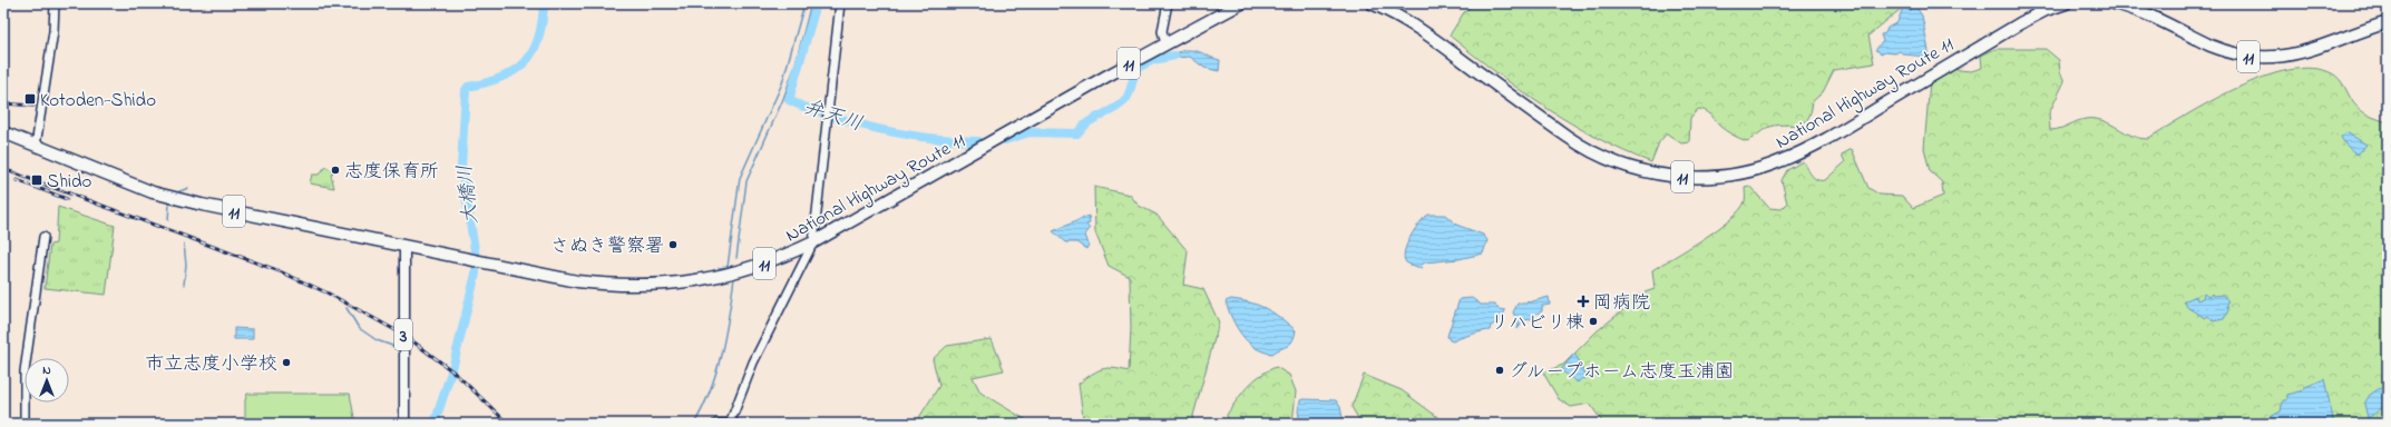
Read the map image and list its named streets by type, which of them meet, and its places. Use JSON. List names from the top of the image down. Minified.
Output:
{"streets":{"highway":["11","National Highway Route 11"],"main road":["3"]},"crossings":[["National Highway Route 11","3"]],"water":["弁天川","大橋川"],"places":{"transit":["Kotoden-Shido","Shido"],"other":["志度保育所","さぬき警察署","リハビリ棟","市立志度小学校","グループホーム志度玉浦園"],"health":["岡病院"]},"north":"top"}
